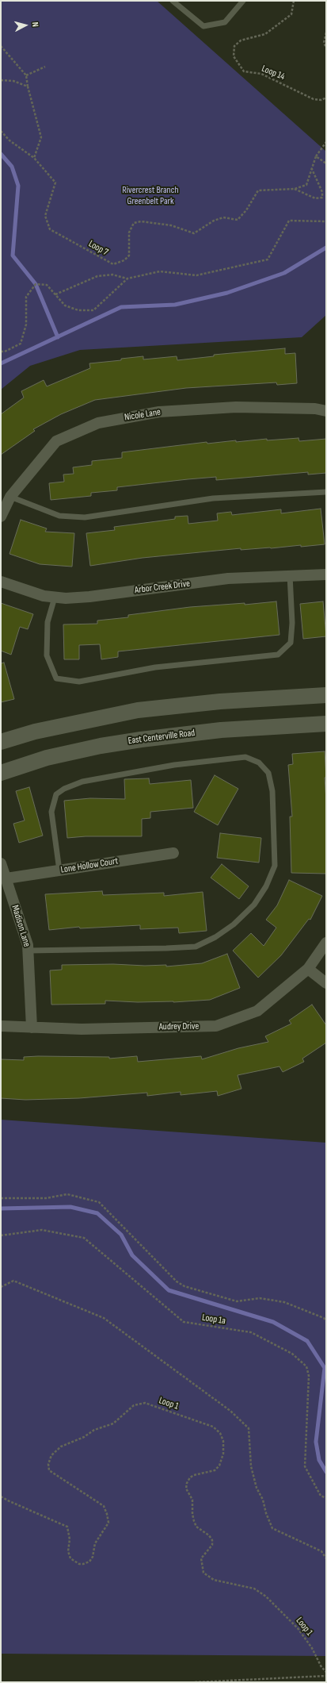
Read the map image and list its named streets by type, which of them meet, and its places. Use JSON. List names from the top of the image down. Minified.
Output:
{"streets":{"main road":["East Centerville Road"],"street":["Nicole Lane","Arbor Creek Drive","Lone Hollow Court","Madison Lane","Audrey Drive"],"path":["Loop 14","Loop 7","Loop 1a","Loop 1"]},"crossings":[["Lone Hollow Court","Madison Lane"],["Madison Lane","Audrey Drive"]],"parks":["Rivercrest Branch Greenbelt Park"],"north":"right"}
